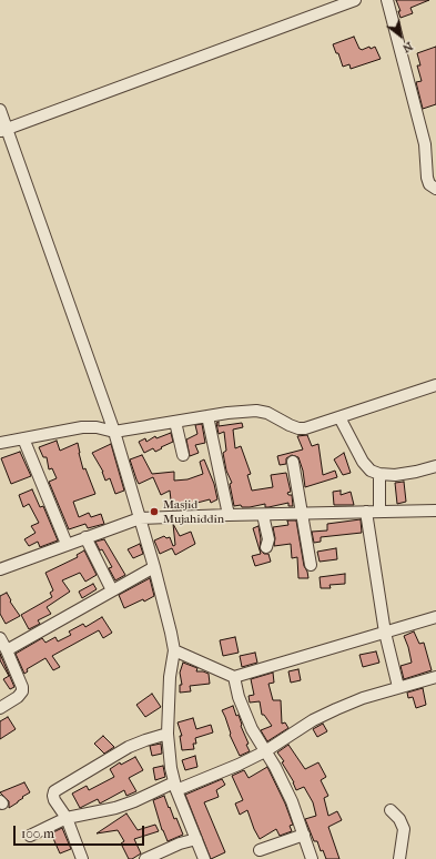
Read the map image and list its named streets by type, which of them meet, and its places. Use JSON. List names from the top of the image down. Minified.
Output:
{"places":["Masjid Mujahiddin"],"scale_bar":"100 m","north":"bottom right"}
